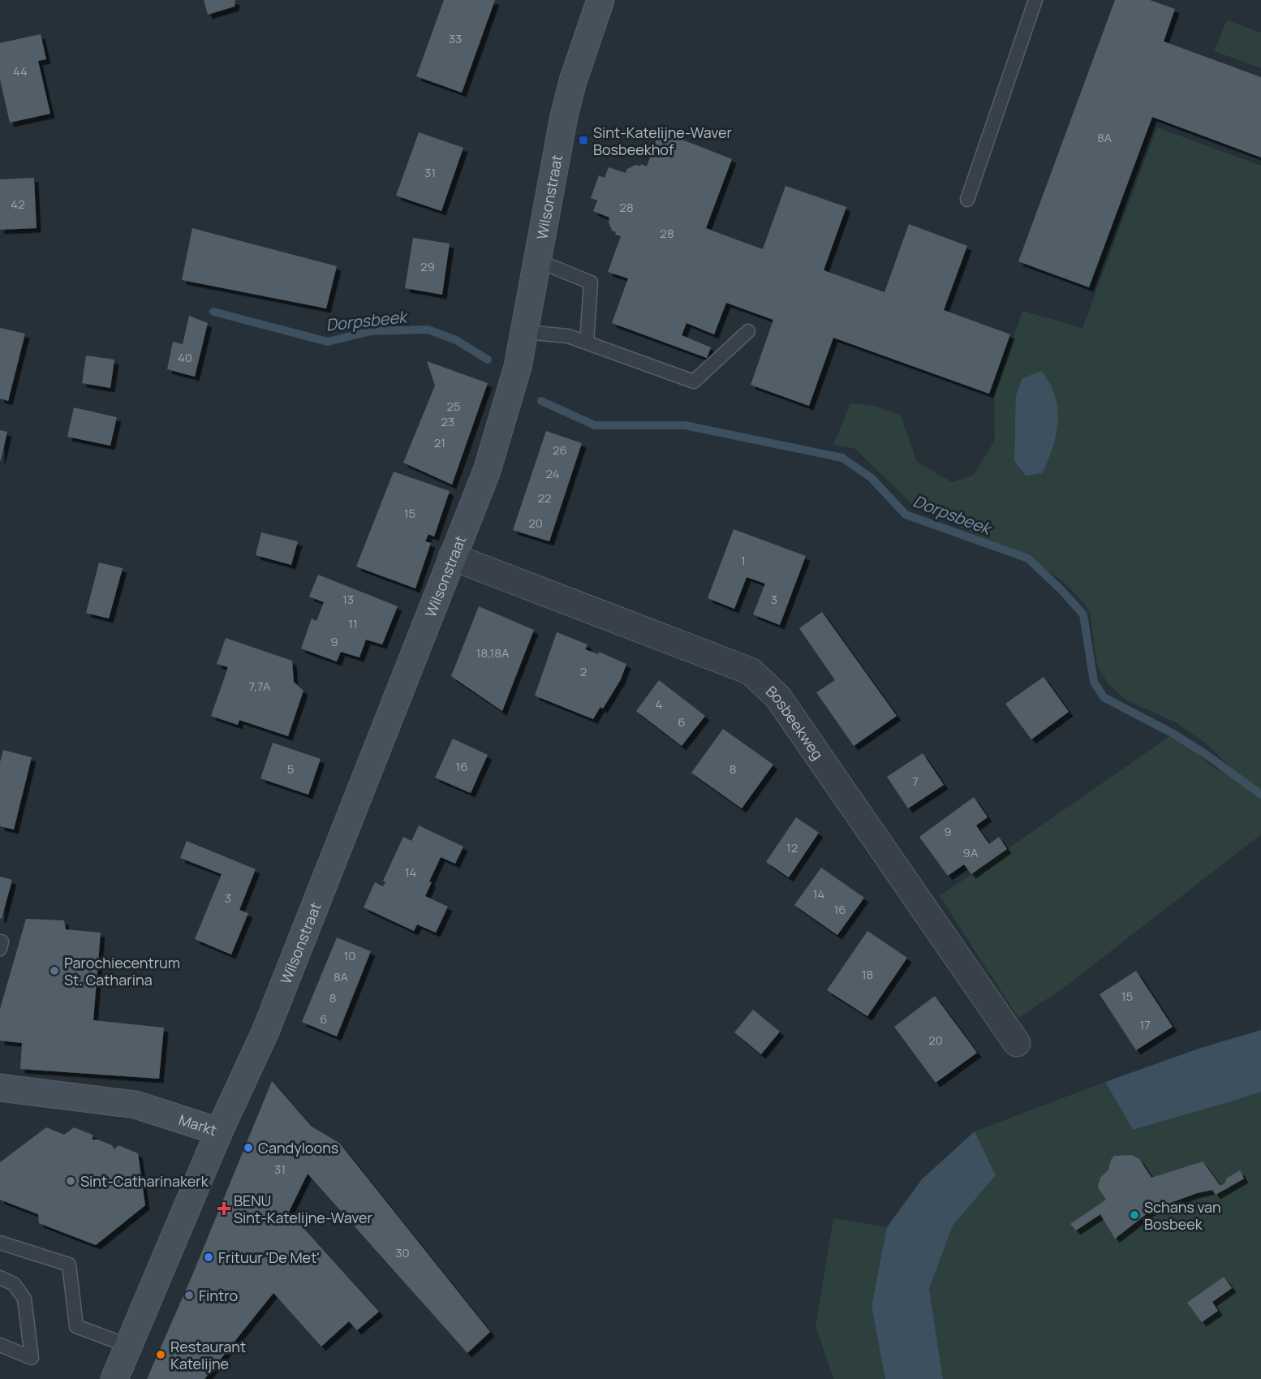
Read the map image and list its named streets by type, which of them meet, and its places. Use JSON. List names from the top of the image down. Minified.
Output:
{"streets":{"street":["Wilsonstraat","Bosbeekweg","Markt"]},"crossings":[["Wilsonstraat","Bosbeekweg"],["Wilsonstraat","Markt"]],"water":["Dorpsbeek"],"places":{"transit":["Sint-Katelijne-Waver Bosbeekhof"],"other":["Parochiecentrum St. Catharina","Candyloons","Sint-Catharinakerk","Schans van Bosbeek","Frituur 'De Met'","Fintro","Restaurant Katelijne"],"health":["BENU Sint-Katelijne-Waver"]},"house_numbers":["33","44","8A","31","42","28","28","29","40","25","23","21","26","24","22","15","20","1","13","3","11","9","18,18A","2","7,7A","4","6","16","5","8","7","9","12","9A","14","14","3","16","10","18","8A","15","8","6","17","20","31","30"]}
